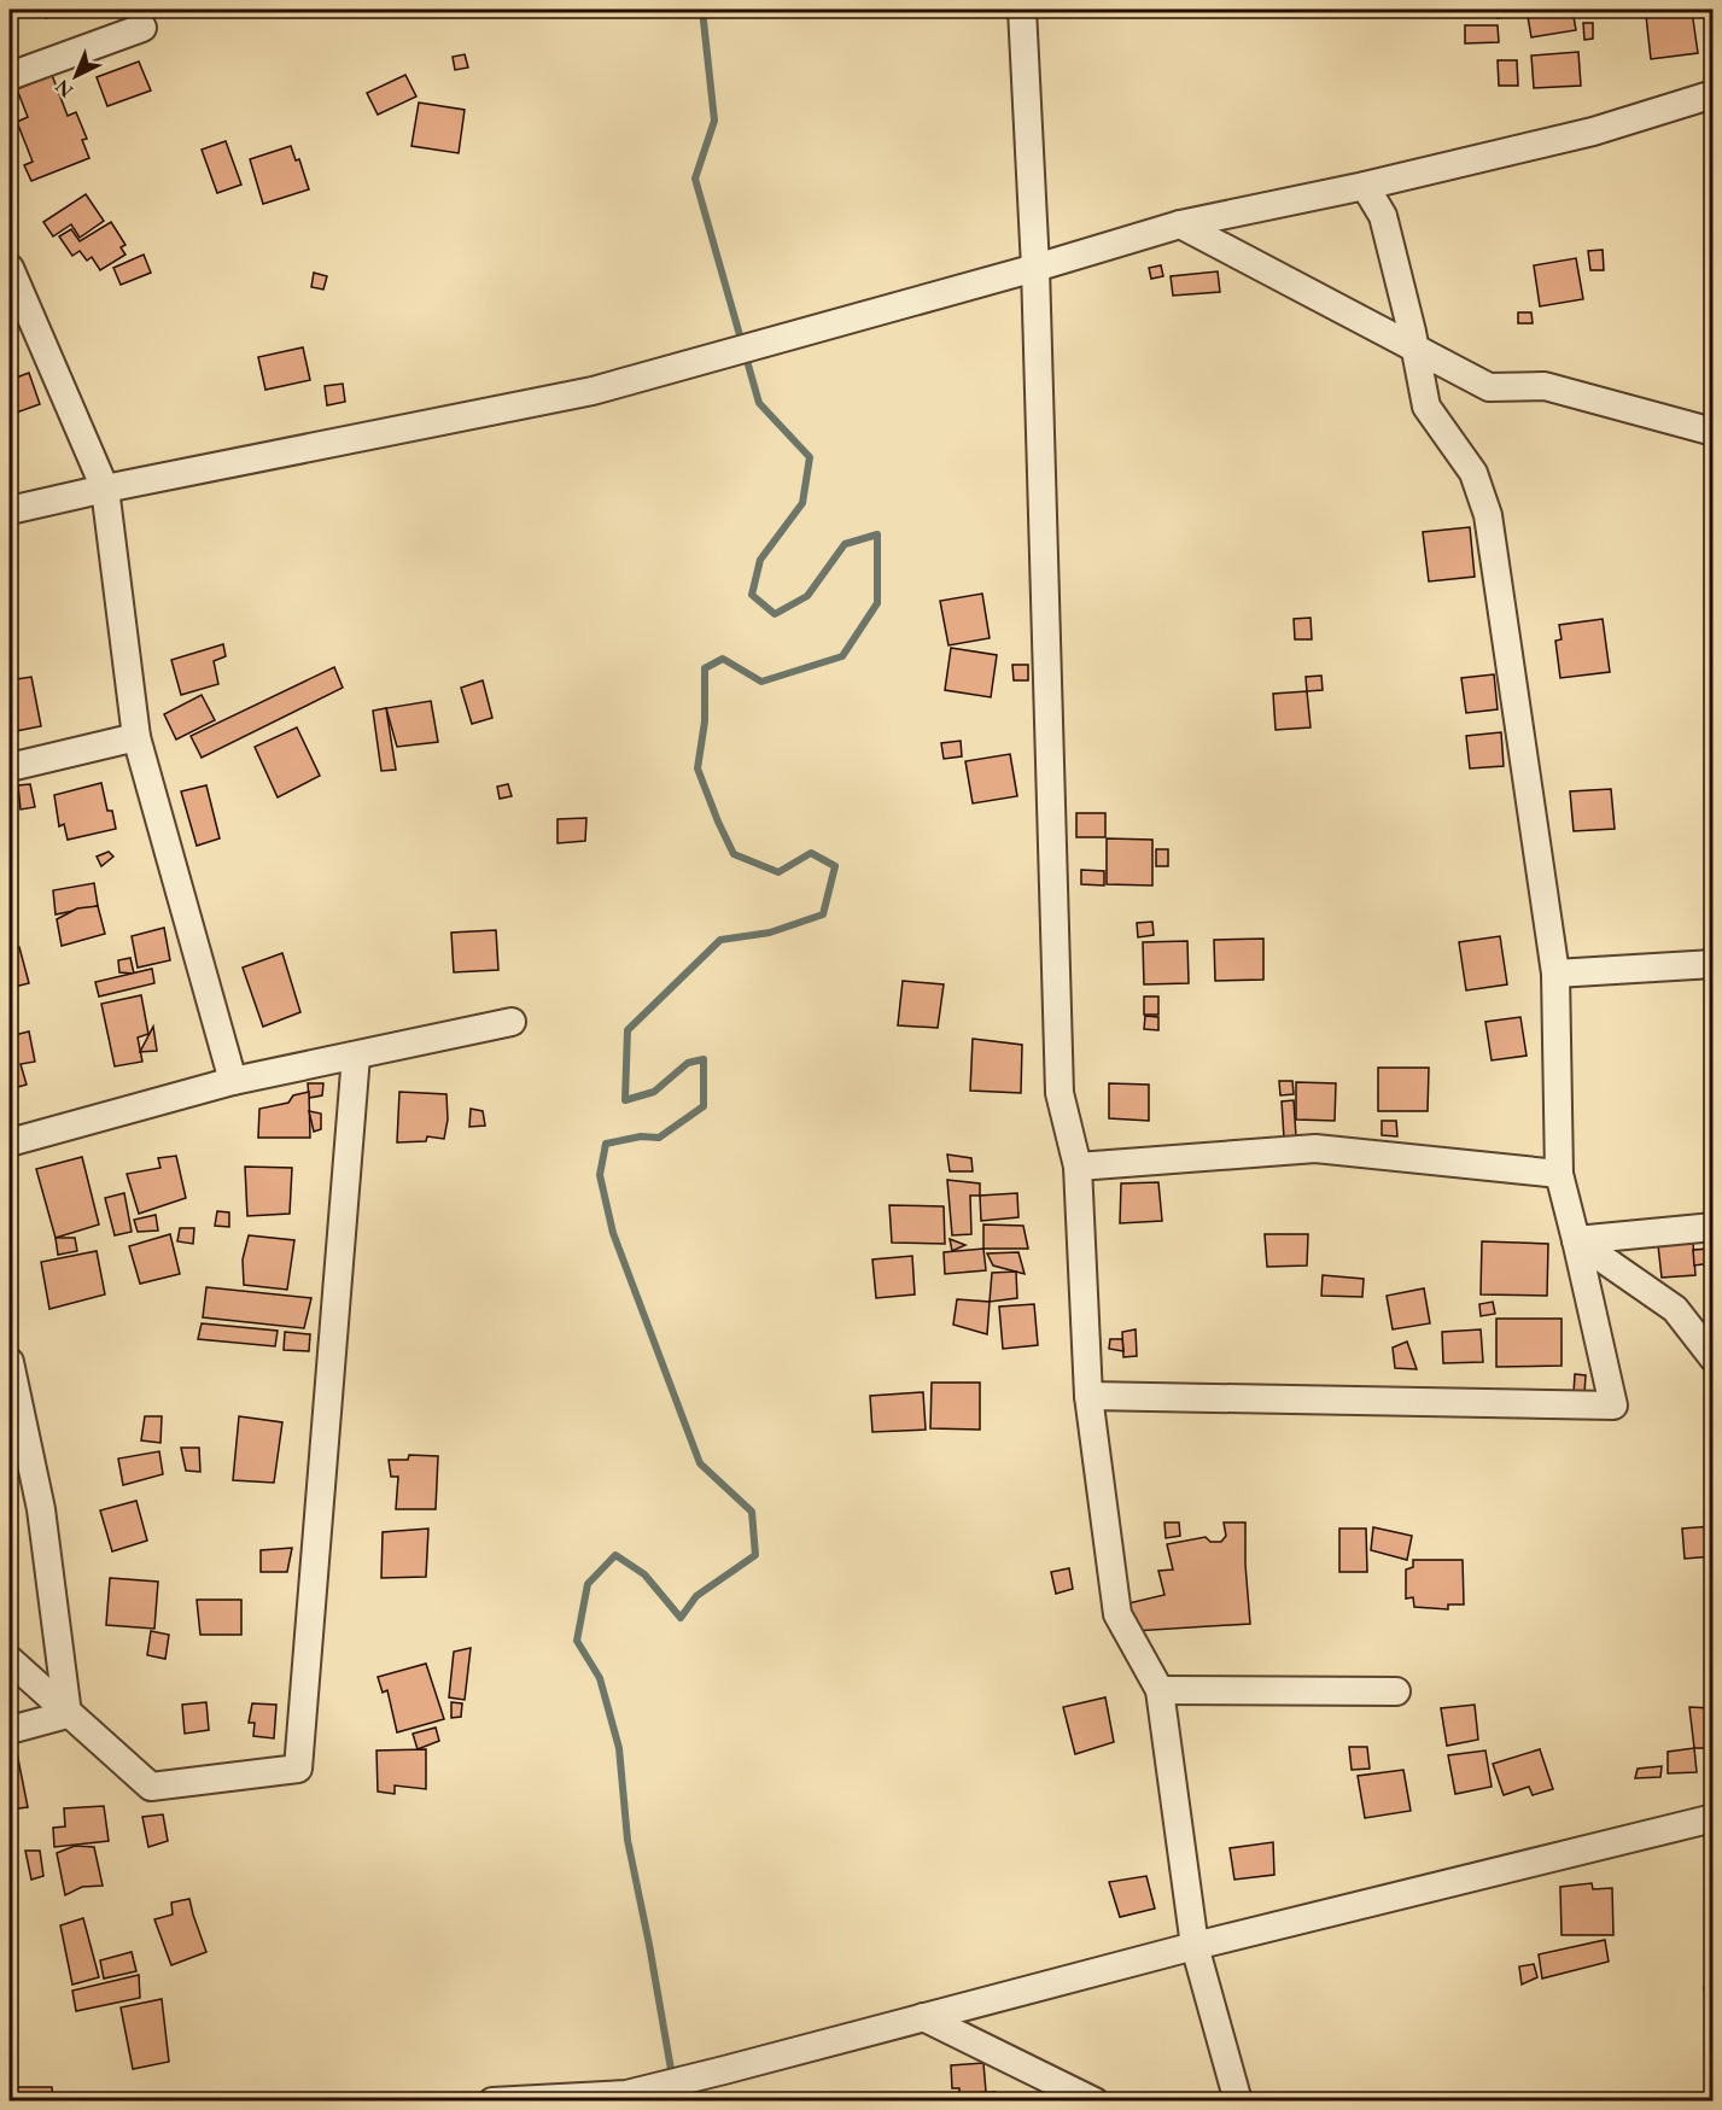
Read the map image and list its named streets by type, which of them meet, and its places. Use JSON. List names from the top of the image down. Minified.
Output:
{"north":"bottom left"}
